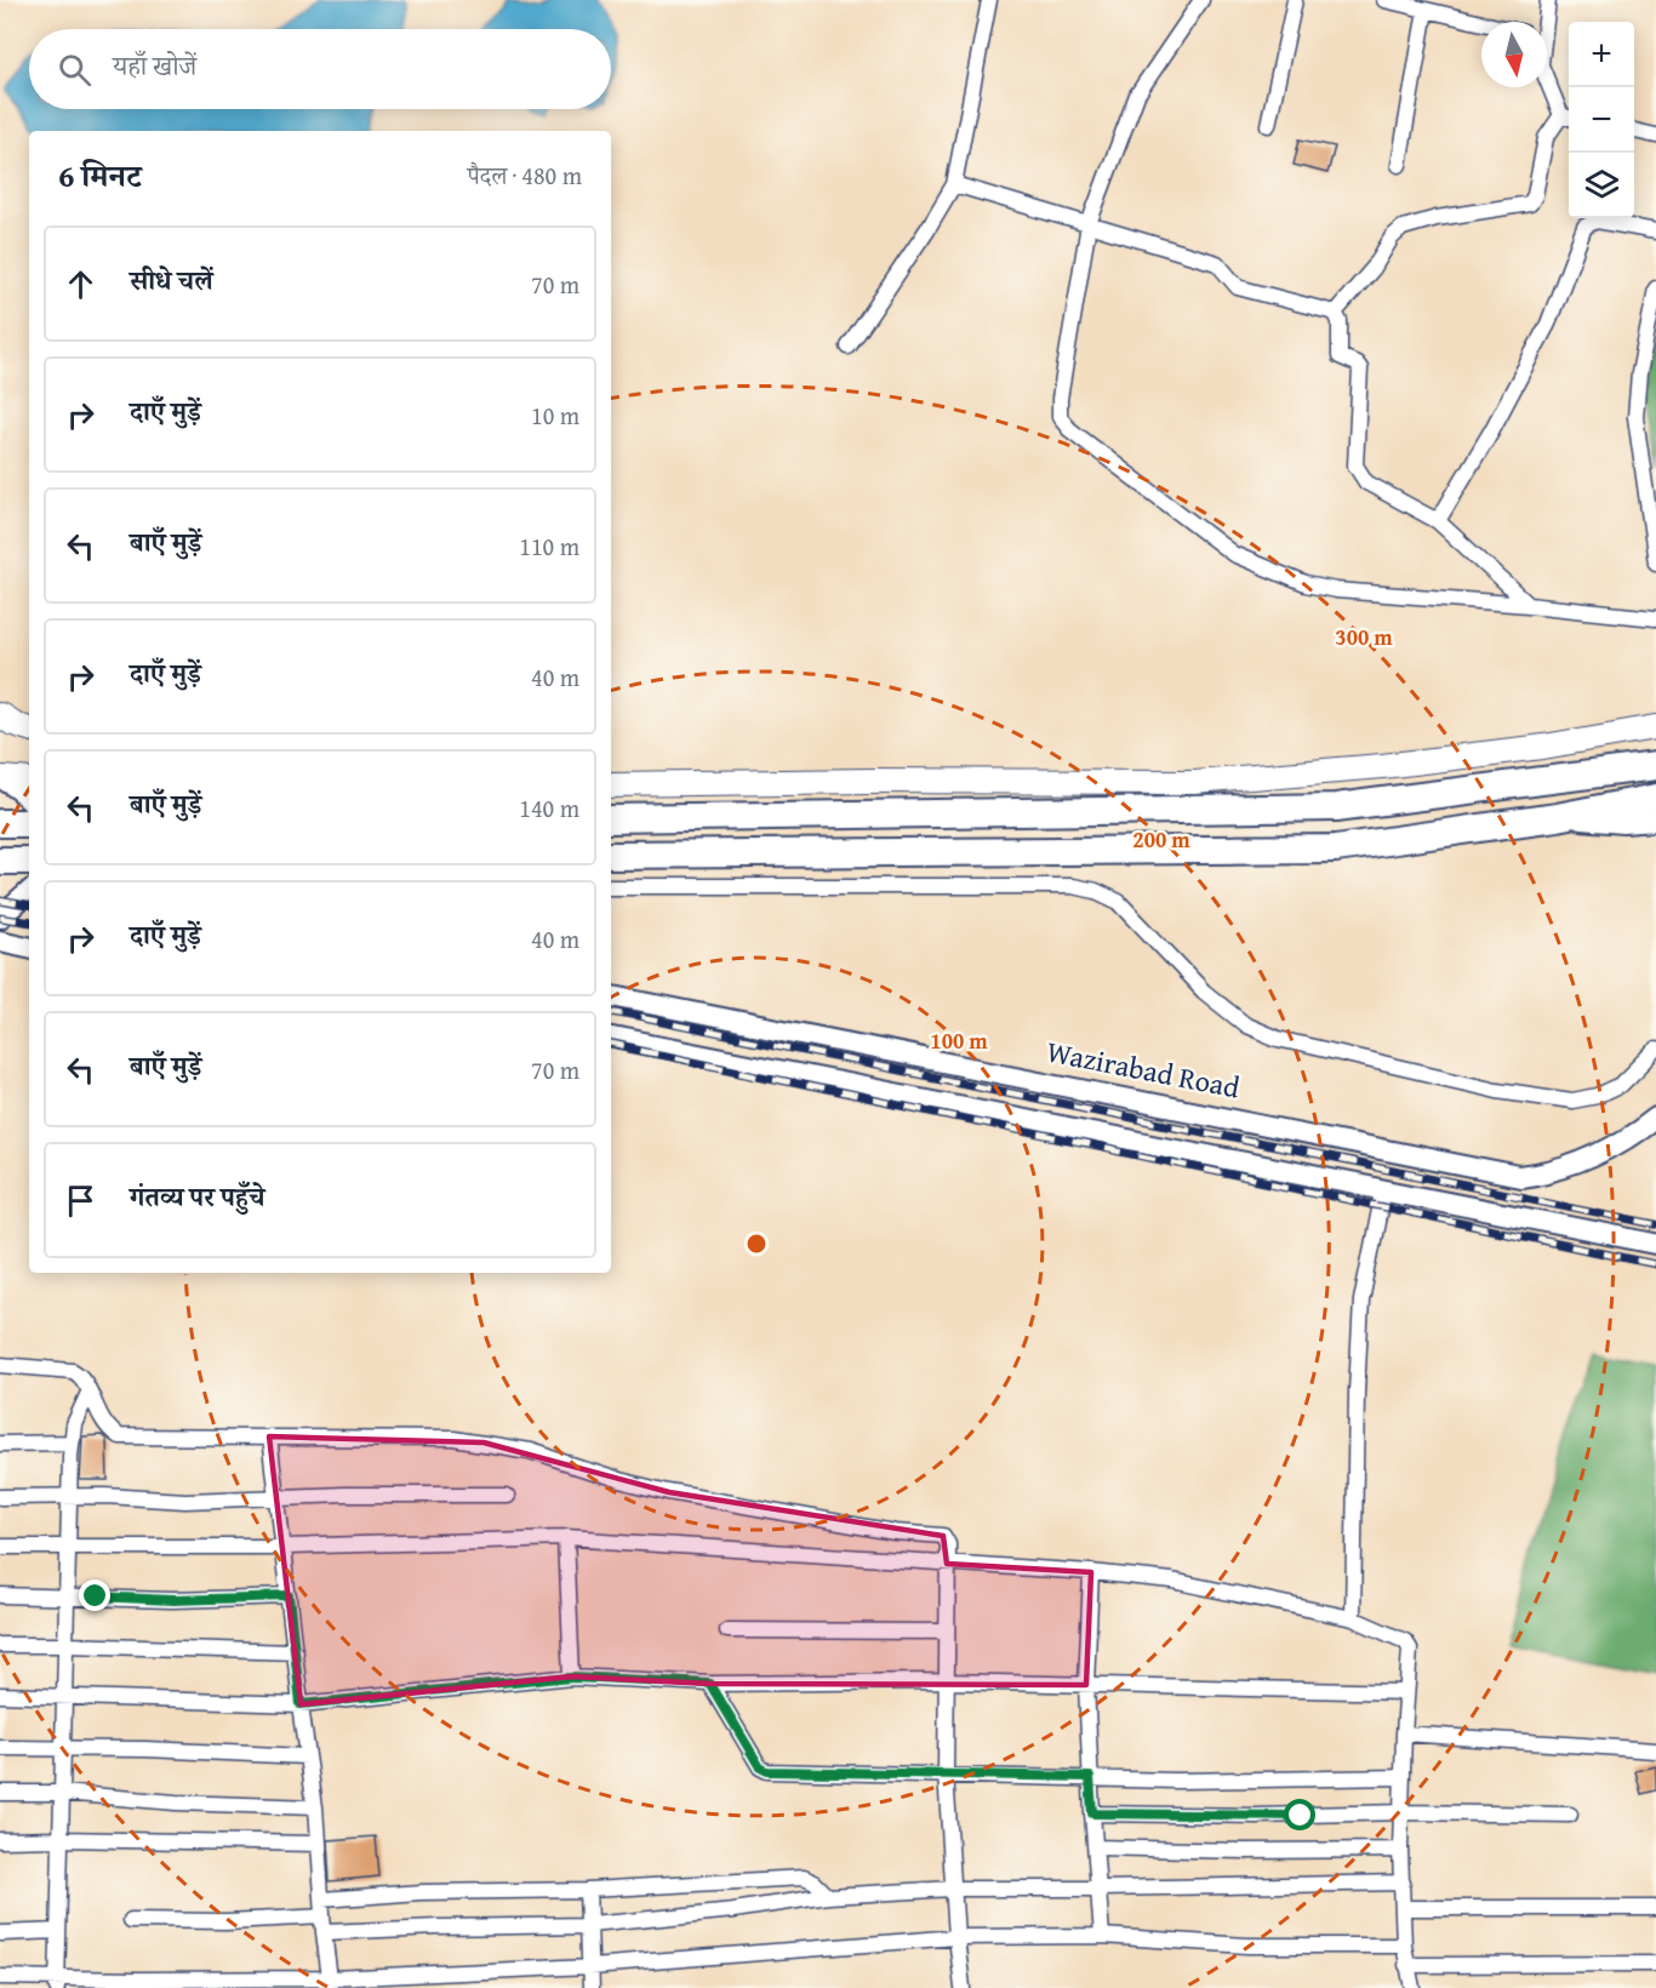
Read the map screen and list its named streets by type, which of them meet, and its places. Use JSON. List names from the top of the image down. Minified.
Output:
{"streets":{"main road":["Wazirabad Road"]},"north":"bottom","page":{"map_buttons":["+","−"],"search":"यहाँ खोजें","heading":["6 मिनट","पैदल · 480 m"],"list":[["सीधे चलें","70 m"],["दाएँ मुड़ें","10 m"],["बाएँ मुड़ें","110 m"],["दाएँ मुड़ें","40 m"],["बाएँ मुड़ें","140 m"],["दाएँ मुड़ें","40 m"],["बाएँ मुड़ें","70 m"],"गंतव्य पर पहुँचे"]},"rings":["300 m","200 m","100 m"]}
